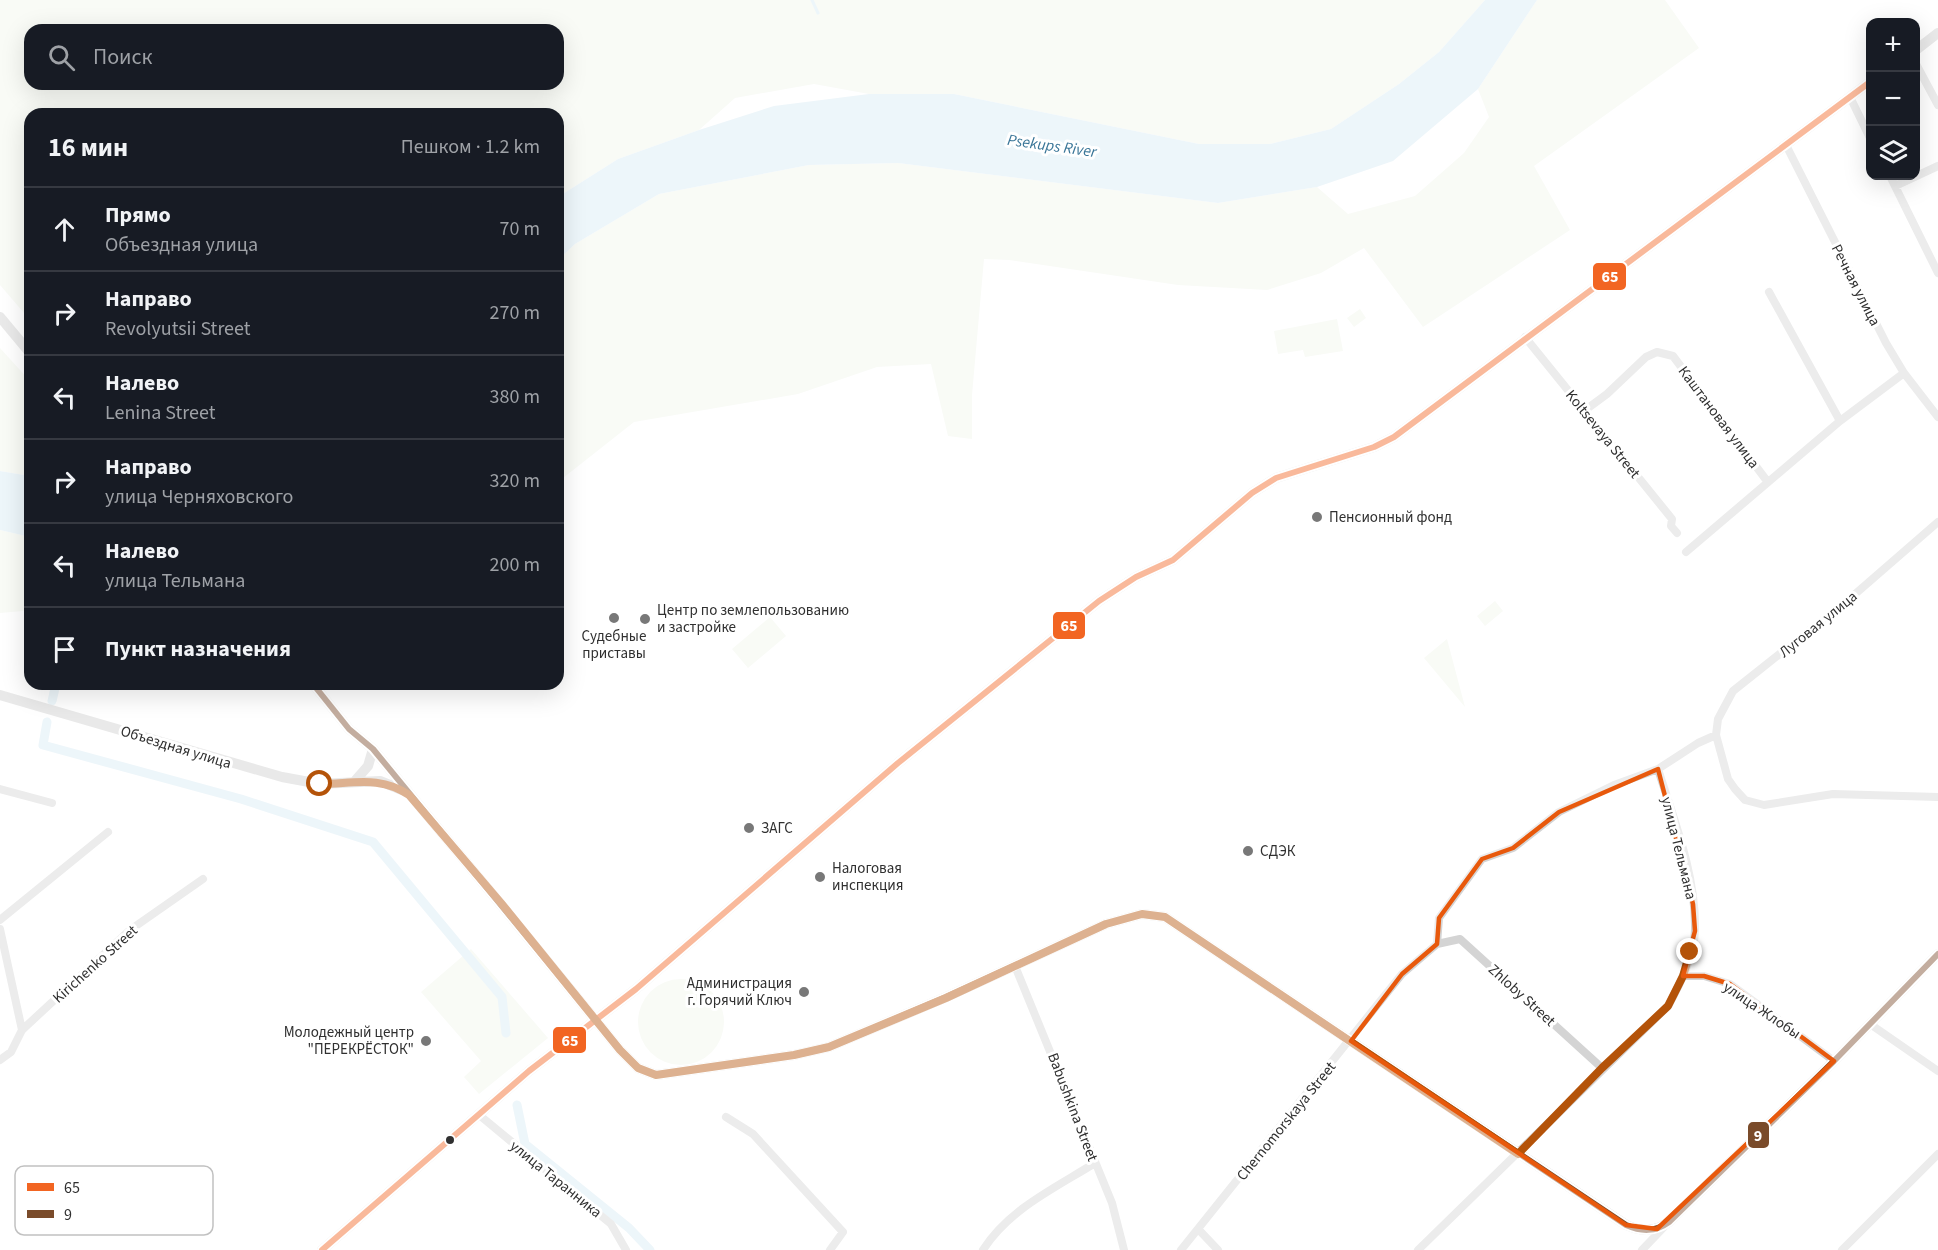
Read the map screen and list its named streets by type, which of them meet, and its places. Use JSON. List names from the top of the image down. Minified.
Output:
{"streets":{"street":["Речная улица","Каштановая улица","Koltsevaya Street","Луговая улица","Объездная улица","улица Тельмана","Kirichenko Street","Zhloby Street","улица Жлобы","Babushkina Street","Chernomorskaya Street","улица Таранника"]},"crossings":[["Каштановая улица","Koltsevaya Street"],["улица Тельмана","Zhloby Street"],["улица Тельмана","улица Жлобы"],["Zhloby Street","Chernomorskaya Street"]],"water":["Psekups River"],"places":["Пенсионный фонд","Судебные приставы","Центр по землепользованию и застройке","ЗАГС","СДЭК","Налоговая инспекция","Администрация г. Горячий Ключ","Молодежный центр \"ПЕРЕКРЁСТОК\""],"lines":["transit line 65","transit line 9"],"legend":["65","9"],"page":{"map_buttons":["+","−"],"search":"Поиск","heading":["16 мин","Пешком · 1.2 km"],"list":[["Прямо","Объездная улица","70 m"],["Направо","Revolyutsii Street","270 m"],["Налево","Lenina Street","380 m"],["Направо","улица Черняховского","320 m"],["Налево","улица Тельмана","200 m"],"Пункт назначения"]}}
